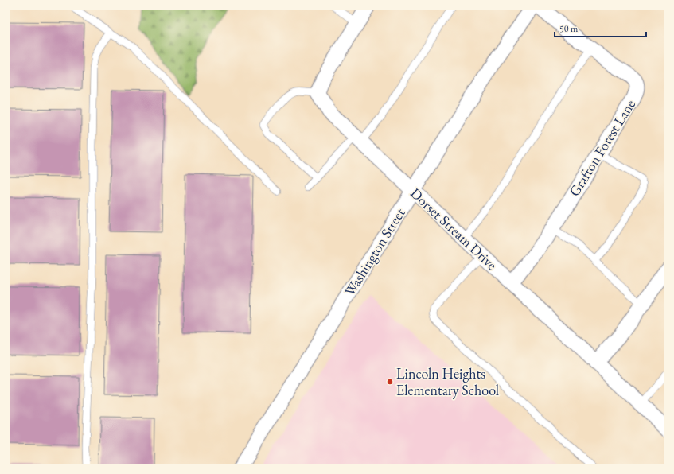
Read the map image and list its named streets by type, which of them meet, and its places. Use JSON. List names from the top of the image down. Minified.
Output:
{"streets":{"street":["Grafton Forest Lane","Dorset Stream Drive","Washington Street"]},"crossings":[["Grafton Forest Lane","Dorset Stream Drive"],["Grafton Forest Lane","Washington Street"],["Dorset Stream Drive","Washington Street"]],"places":["Lincoln Heights Elementary School"],"scale_bar":"50 m"}
